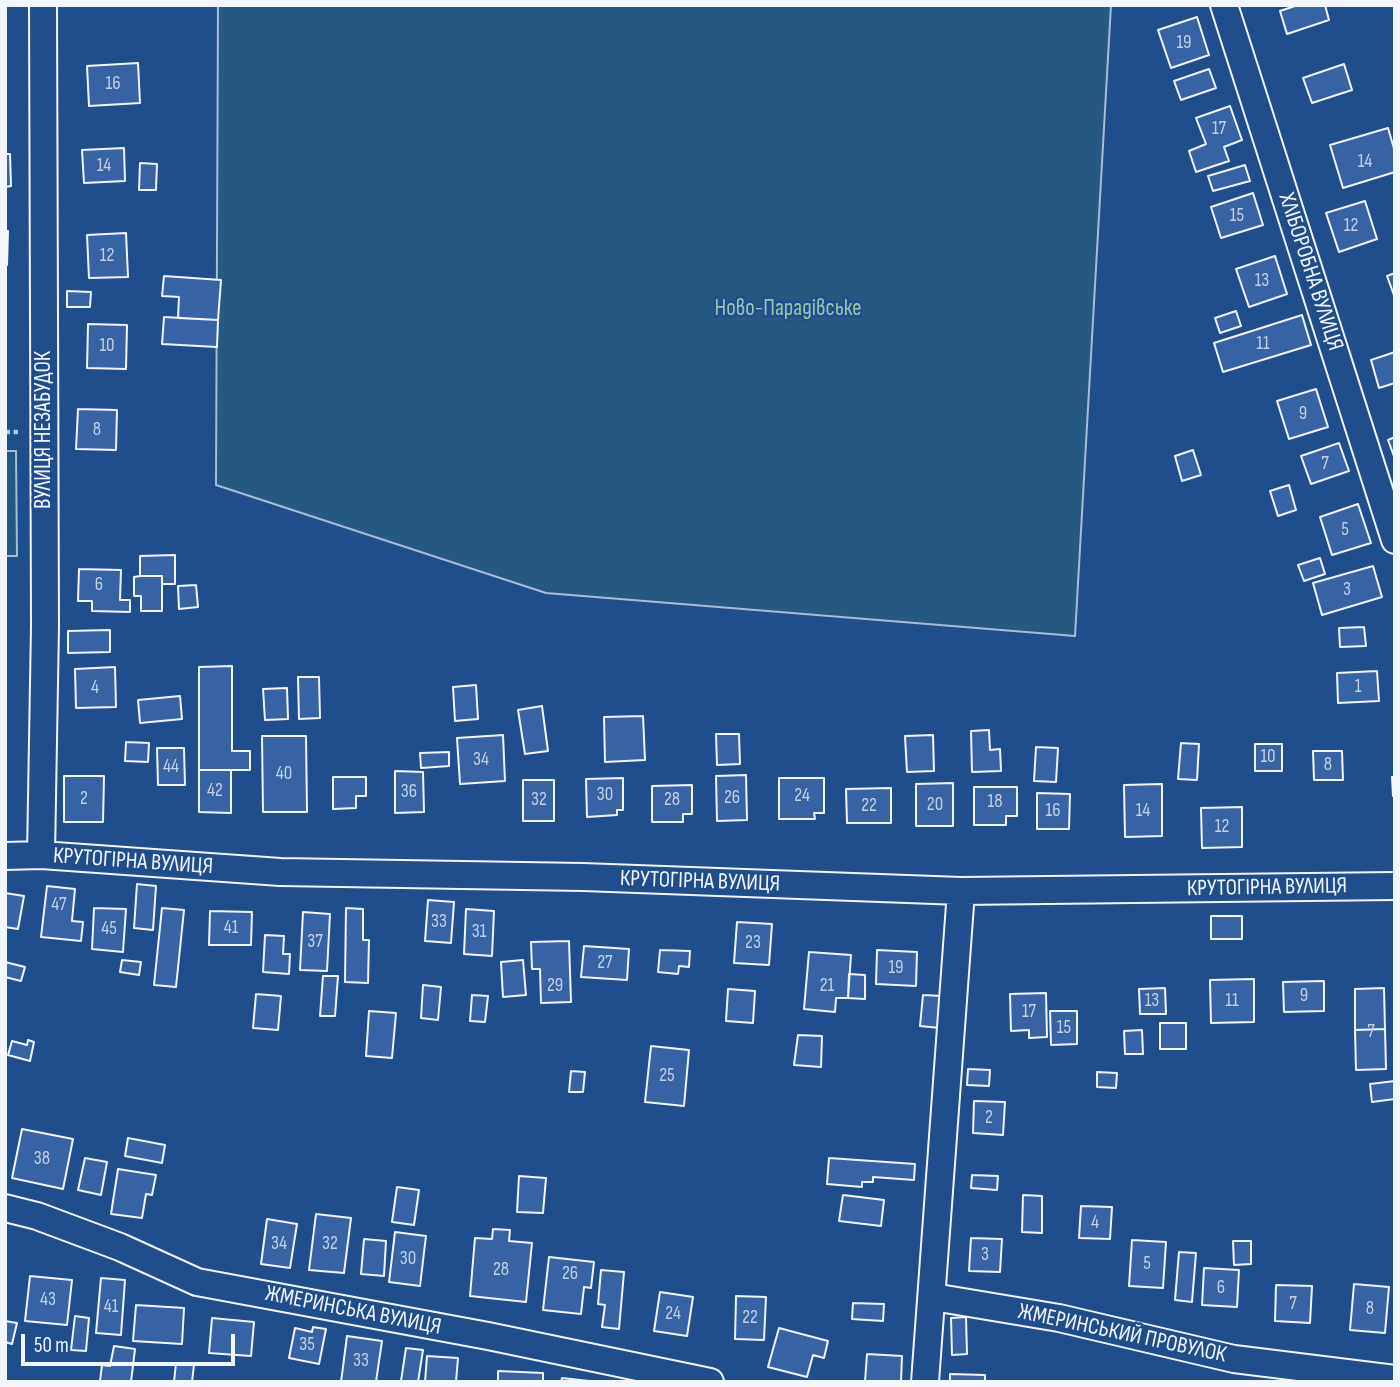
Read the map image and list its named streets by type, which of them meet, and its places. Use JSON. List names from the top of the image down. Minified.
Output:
{"streets":{"street":["ХЛІБОРОБНА ВУЛИЦЯ","ВУЛИЦЯ НЕЗАБУДОК","КРУТОГІРНА ВУЛИЦЯ","ЖМЕРИНСЬКА ВУЛИЦЯ","ЖМЕРИНСЬКИЙ ПРОВУЛОК"]},"crossings":[["ВУЛИЦЯ НЕЗАБУДОК","КРУТОГІРНА ВУЛИЦЯ"]],"parks":["Ново-Парадівське"],"house_numbers":["19","16","17","14","14","15","12","12","13","11","10","9","8","7","5","6","3","1","4","10","34","8","44","40","42","36","30","24","26","2","32","28","18","20","22","16","14","12","47","33","41","45","31","37","23","27","19","29","21","9","13","11","17","15","7","25","2","38","4","34","32","3","30","5","28","26","6","43","7","41","8","24","22","35","33"],"scale_bar":"50 m"}
